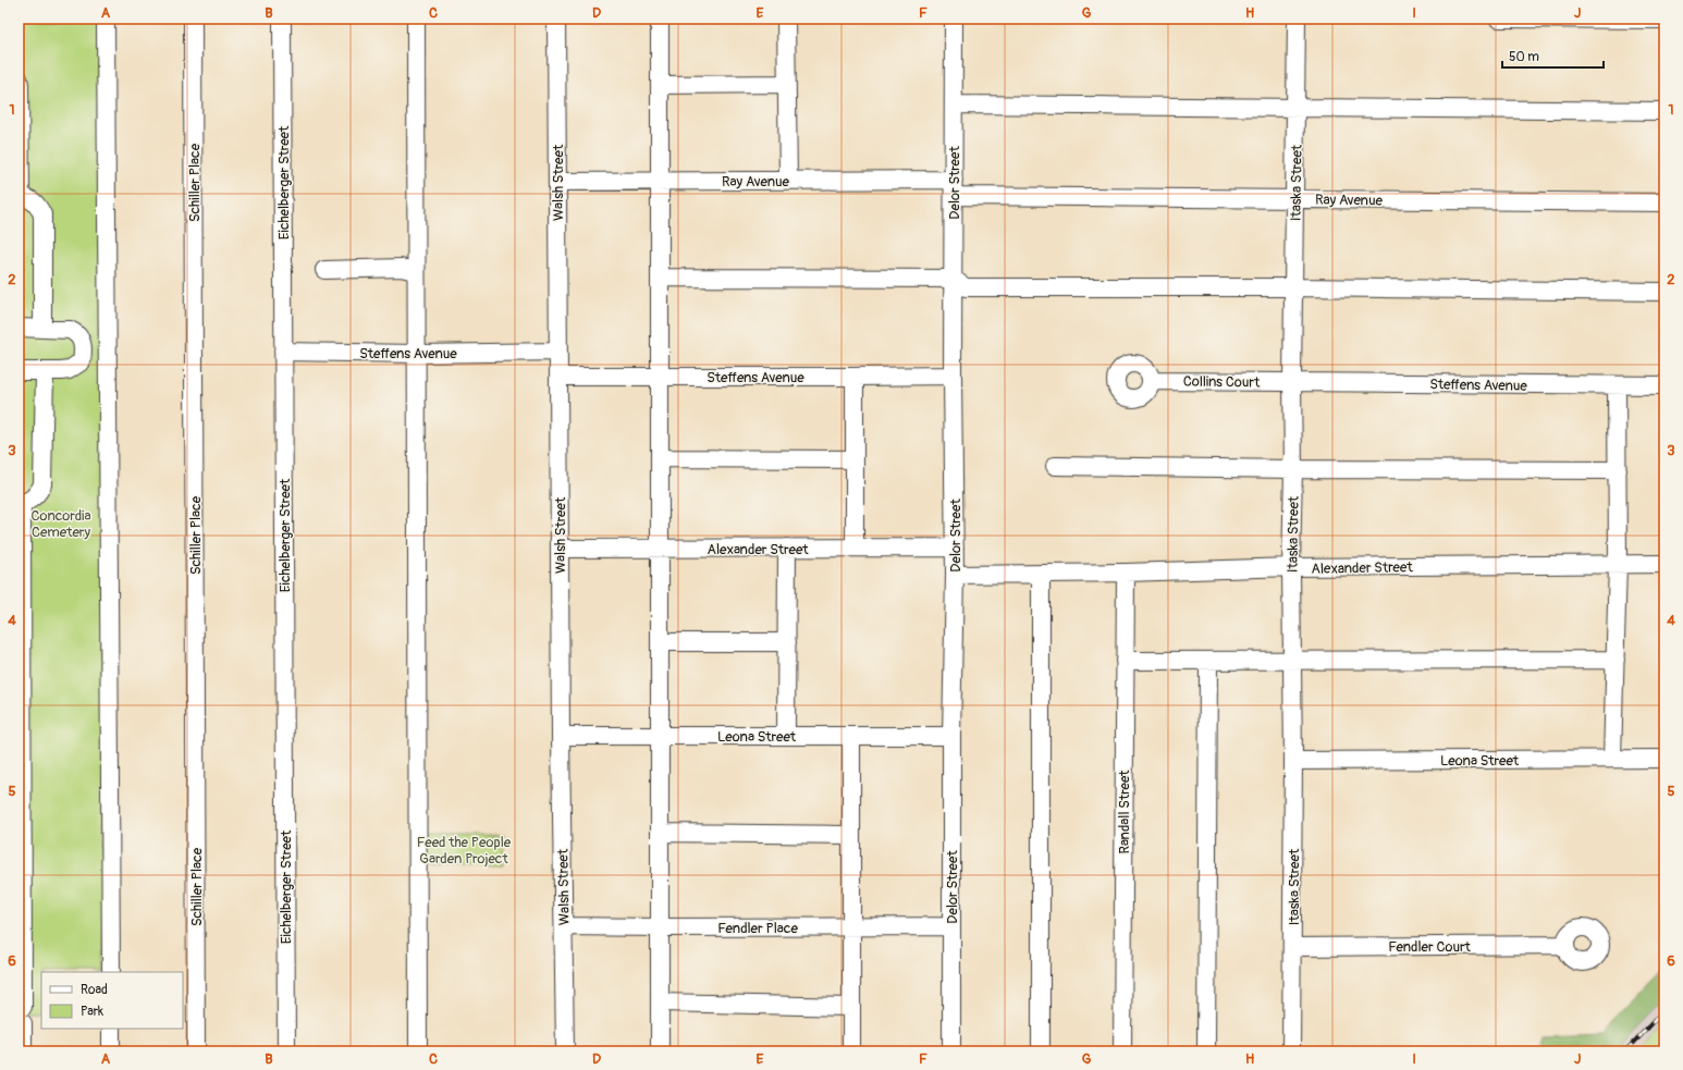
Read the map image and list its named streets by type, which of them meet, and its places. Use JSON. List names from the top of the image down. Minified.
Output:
{"streets":{"street":["Ray Avenue","Schiller Place","Eichelberger Street","Walsh Street","Delor Street","Itaska Street","Steffens Avenue","Collins Court","Alexander Street","Leona Street","Randall Street","Fendler Place","Fendler Court"]},"crossings":[["Ray Avenue","Walsh Street"],["Ray Avenue","Delor Street"],["Ray Avenue","Itaska Street"],["Eichelberger Street","Steffens Avenue"],["Walsh Street","Steffens Avenue"],["Walsh Street","Alexander Street"],["Walsh Street","Leona Street"],["Walsh Street","Fendler Place"],["Delor Street","Steffens Avenue"],["Delor Street","Alexander Street"],["Delor Street","Leona Street"],["Delor Street","Fendler Place"],["Itaska Street","Steffens Avenue"],["Itaska Street","Collins Court"],["Itaska Street","Alexander Street"],["Itaska Street","Leona Street"],["Itaska Street","Fendler Court"],["Steffens Avenue","Collins Court"],["Alexander Street","Randall Street"]],"parks":["Concordia Cemetery","Feed the People Garden Project"],"legend":["Road","Park"],"scale_bar":"50 m","grid":{"columns":["A","B","C","D","E","F","G","H","I","J"],"rows":["1","2","3","4","5","6"]}}
